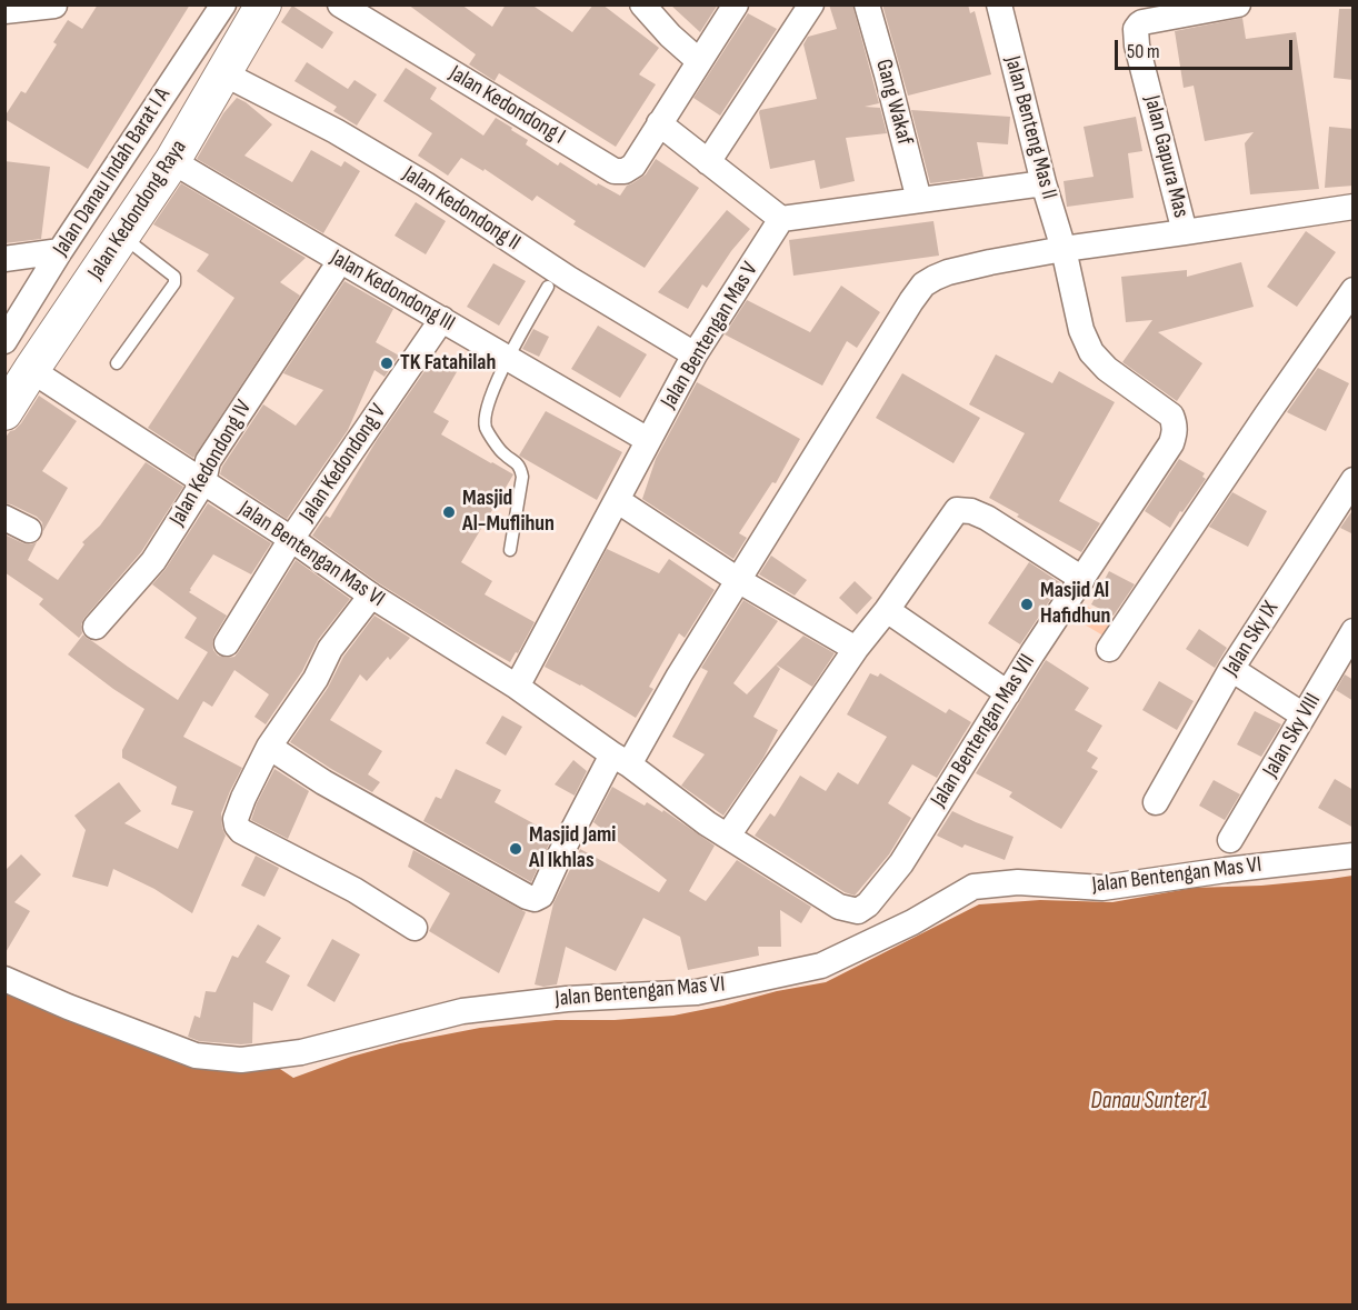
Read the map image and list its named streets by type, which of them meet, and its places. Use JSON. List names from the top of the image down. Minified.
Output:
{"streets":{"street":["Gang Wakaf","Jalan Kedondong I","Jalan Benteng Mas II","Jalan Gapura Mas","Jalan Danau Indah Barat I A","Jalan Kedondong II","Jalan Kedondong Raya","Jalan Kedondong III","Jalan Bentengan Mas V","Jalan Kedondong IV","Jalan Kedondong V","Jalan Bentengan Mas VI","Jalan Sky IX","Jalan Bentengan Mas VII","Jalan Sky VIII"]},"crossings":[["Jalan Benteng Mas II","Jalan Bentengan Mas VII"],["Jalan Kedondong II","Jalan Kedondong Raya"],["Jalan Kedondong II","Jalan Bentengan Mas V"],["Jalan Kedondong Raya","Jalan Kedondong III"],["Jalan Kedondong Raya","Jalan Bentengan Mas VI"],["Jalan Kedondong III","Jalan Bentengan Mas V"],["Jalan Kedondong III","Jalan Kedondong IV"],["Jalan Kedondong III","Jalan Kedondong V"],["Jalan Bentengan Mas V","Jalan Bentengan Mas VI"],["Jalan Kedondong IV","Jalan Bentengan Mas VI"],["Jalan Kedondong V","Jalan Bentengan Mas VI"],["Jalan Bentengan Mas VI","Jalan Bentengan Mas VII"]],"water":["Danau Sunter 1"],"places":["TK Fatahilah","Masjid Al-Muflihun","Masjid Al Hafidhun","Masjid Jami Al Ikhlas"],"scale_bar":"50 m"}
